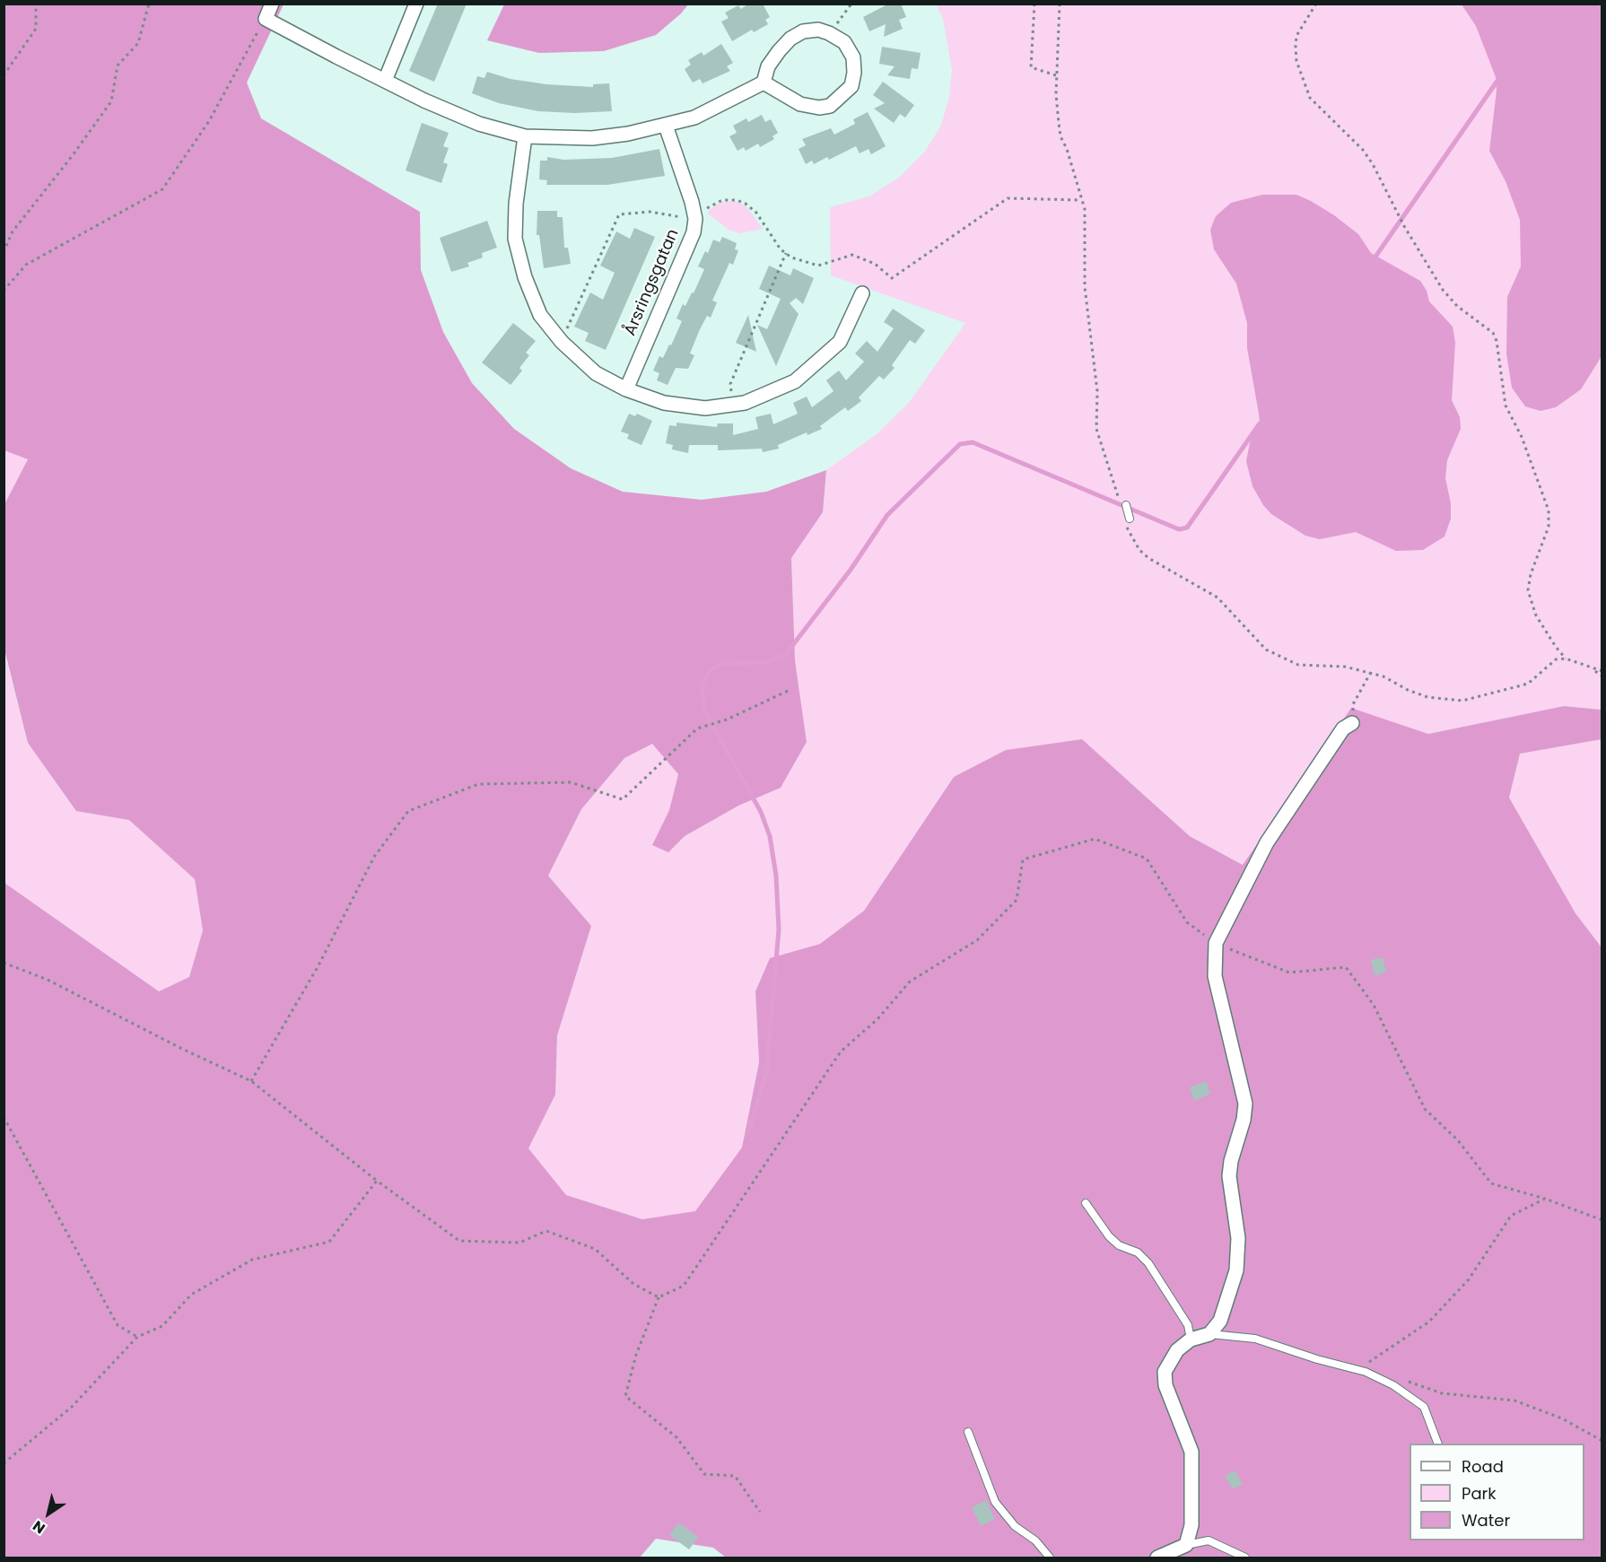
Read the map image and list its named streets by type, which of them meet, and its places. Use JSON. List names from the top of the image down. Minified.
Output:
{"streets":{"street":["Årsringsgatan"]},"legend":["Road","Park","Water"],"north":"bottom left"}
